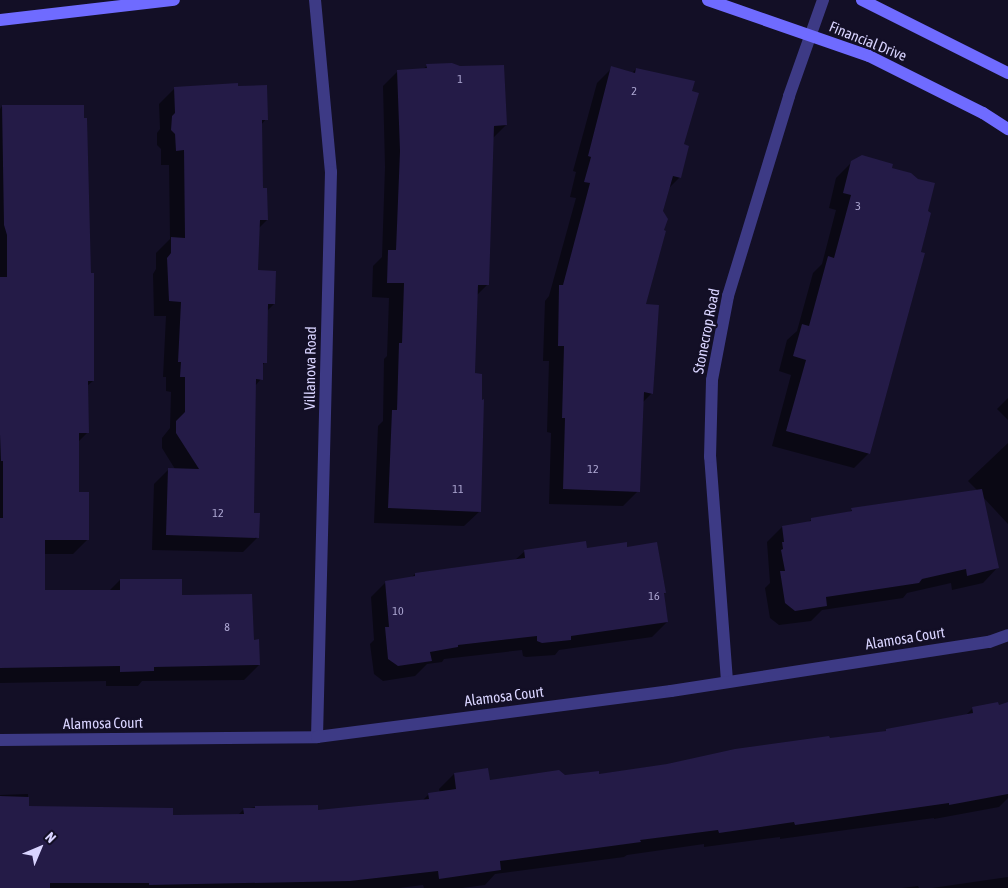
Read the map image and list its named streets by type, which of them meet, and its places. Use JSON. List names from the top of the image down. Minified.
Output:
{"streets":{"street":["Financial Drive","Stonecrop Road","Villanova Road","Alamosa Court"]},"crossings":[["Financial Drive","Stonecrop Road"],["Stonecrop Road","Alamosa Court"],["Villanova Road","Alamosa Court"]],"house_numbers":["1","2","3","12","11","12","16","10","8"],"north":"top right"}
